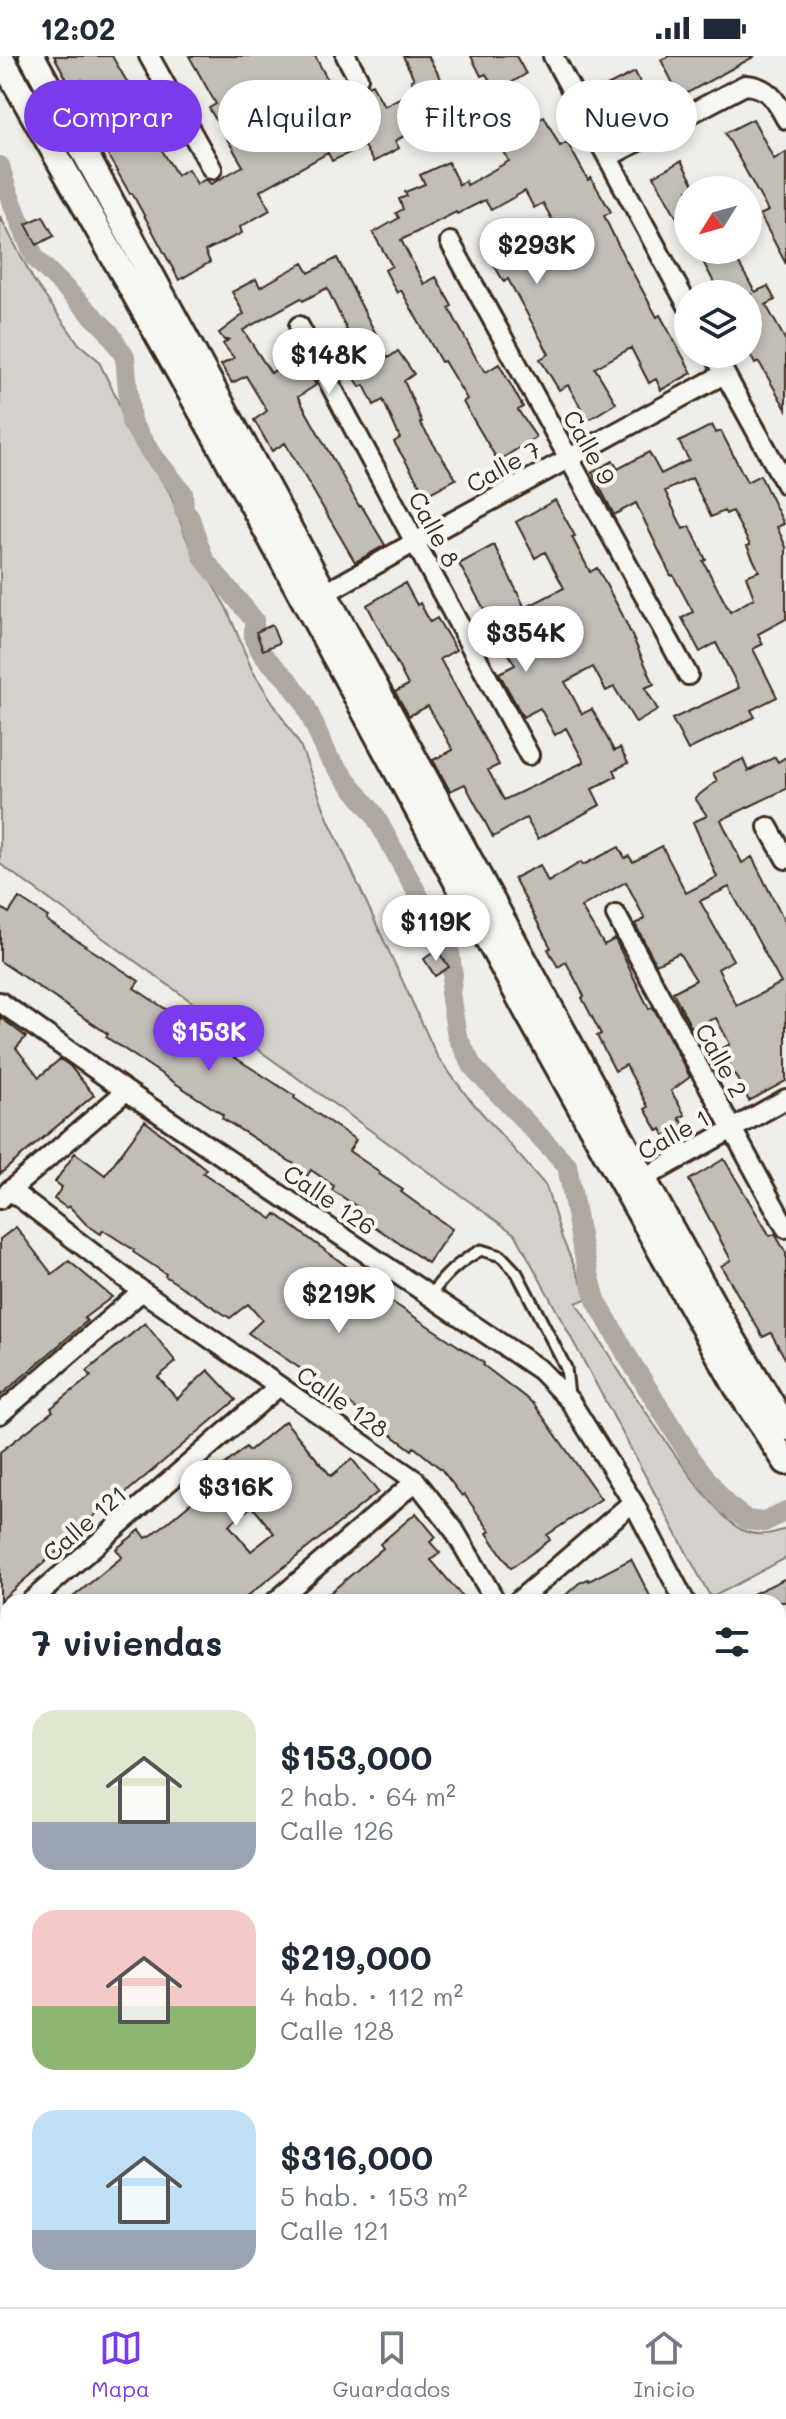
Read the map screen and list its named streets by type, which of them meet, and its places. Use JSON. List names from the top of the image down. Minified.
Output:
{"streets":{"street":["Calle 9","Calle 7","Calle 8","Calle 2","Calle 1","Calle 126","Calle 128","Calle 121"]},"crossings":[["Calle 9","Calle 7"],["Calle 7","Calle 8"],["Calle 2","Calle 1"],["Calle 128","Calle 121"]],"north":"bottom left","page":{"status":"12:02","chip":["Comprar","Alquilar","Filtros","Nuevo"],"price":["$293K","$148K","$354K","$119K","$153K","$219K","$316K"],"heading":"7 viviendas","list":[{"name":"$153,000","note":"2 hab. · 64 m² · Calle 126"},{"name":"$219,000","note":"4 hab. · 112 m² · Calle 128"},{"name":"$316,000","note":"5 hab. · 153 m² · Calle 121"}],"tabs":["Mapa","Guardados","Inicio"]}}
